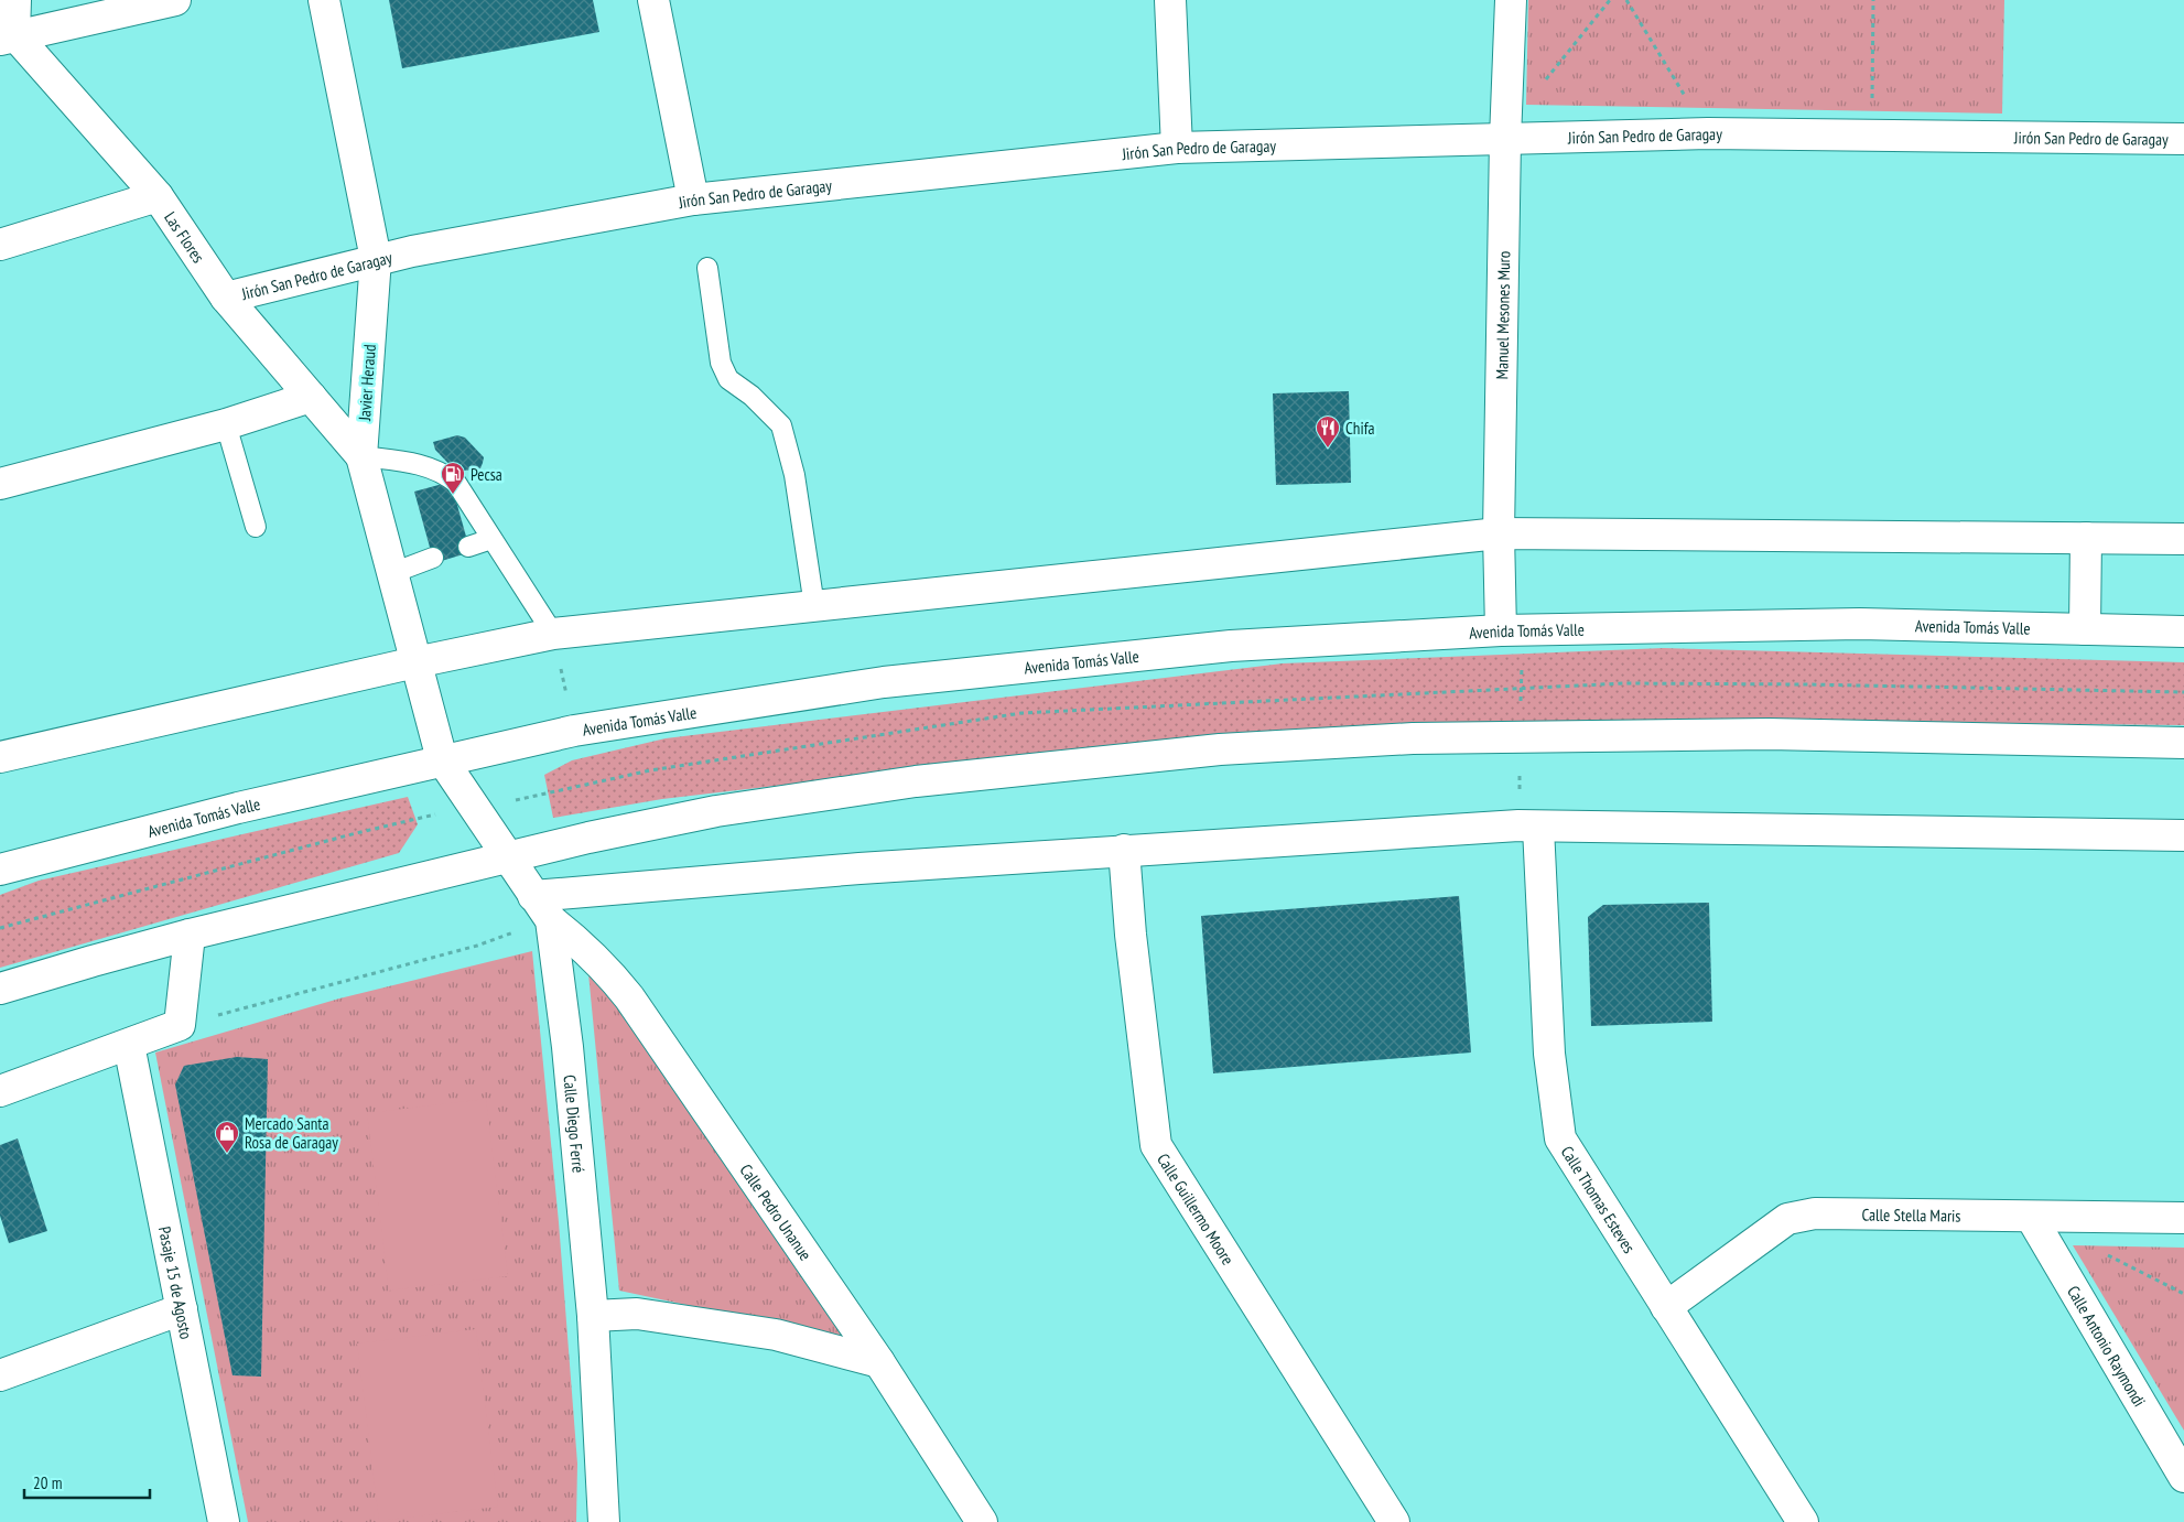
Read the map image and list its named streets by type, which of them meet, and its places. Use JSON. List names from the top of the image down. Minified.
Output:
{"streets":{"street":["Jirón San Pedro de Garagay","Las Flores","Manuel Mesones Muro","Javier Heraud","Avenida Tomás Valle","Calle Diego Ferré","Calle Thomas Esteves","Calle Guillermo Moore","Calle Pedro Unanue","Calle Stella Maris","Pasaje 15 de Agosto","Calle Antonio Raymondi"]},"crossings":[["Jirón San Pedro de Garagay","Las Flores"],["Jirón San Pedro de Garagay","Manuel Mesones Muro"],["Jirón San Pedro de Garagay","Javier Heraud"],["Las Flores","Javier Heraud"],["Manuel Mesones Muro","Avenida Tomás Valle"],["Javier Heraud","Avenida Tomás Valle"],["Javier Heraud","Calle Diego Ferré"],["Avenida Tomás Valle","Calle Diego Ferré"],["Calle Diego Ferré","Calle Pedro Unanue"],["Calle Thomas Esteves","Calle Stella Maris"],["Calle Stella Maris","Calle Antonio Raymondi"]],"places":{"restaurant":["Chifa"],"fuel station":["Pecsa"],"shop":["Mercado Santa Rosa de Garagay"]},"scale_bar":"20 m"}
